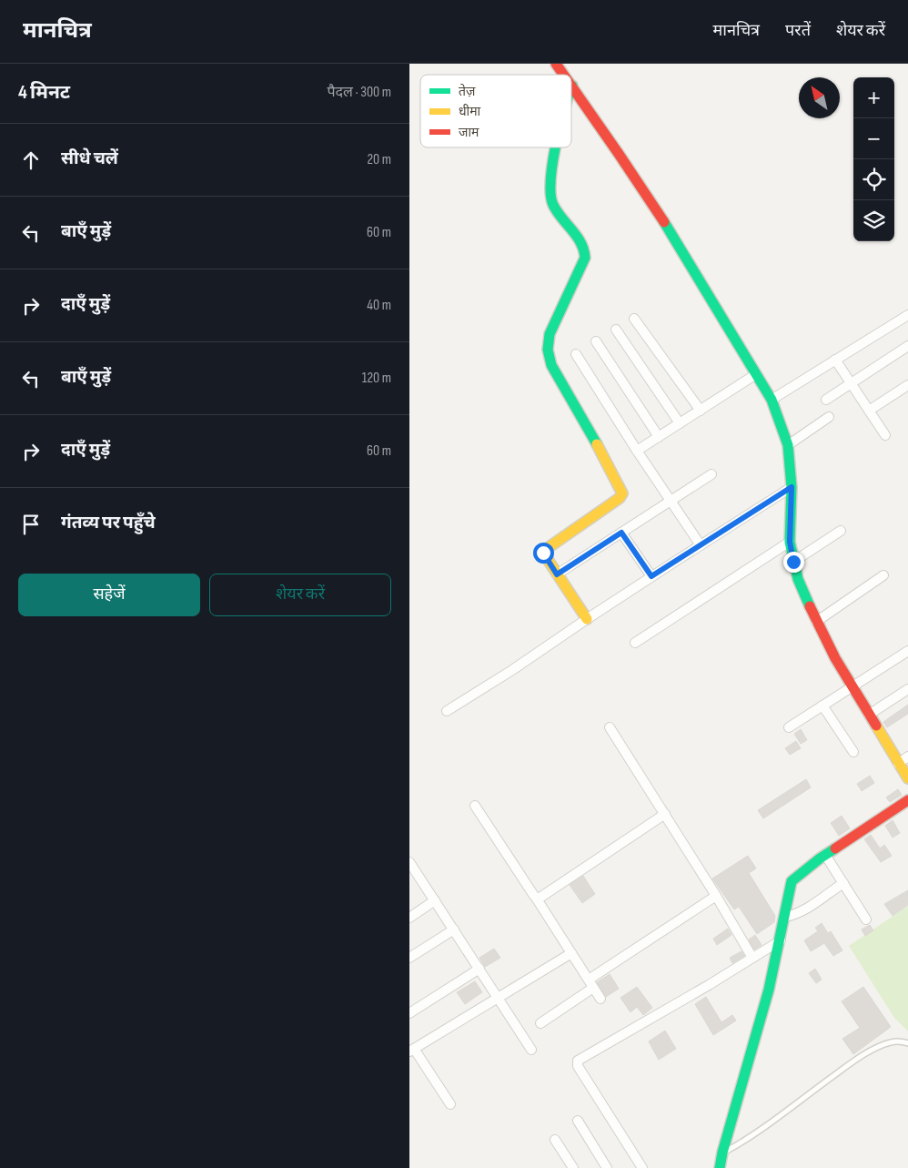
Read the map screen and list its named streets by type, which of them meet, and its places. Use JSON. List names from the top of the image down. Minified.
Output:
{"legend":["तेज़","धीमा","जाम"],"north":"top left","page":{"header":"मानचित्र","nav":["मानचित्र","परतें","शेयर करें"],"heading":["4 मिनट","पैदल · 300 m"],"map_buttons":["+","−"],"list":[["सीधे चलें","20 m"],["बाएँ मुड़ें","60 m"],["दाएँ मुड़ें","40 m"],["बाएँ मुड़ें","120 m"],["दाएँ मुड़ें","60 m"],"गंतव्य पर पहुँचे"],"buttons":["सहेजें","शेयर करें"]}}
